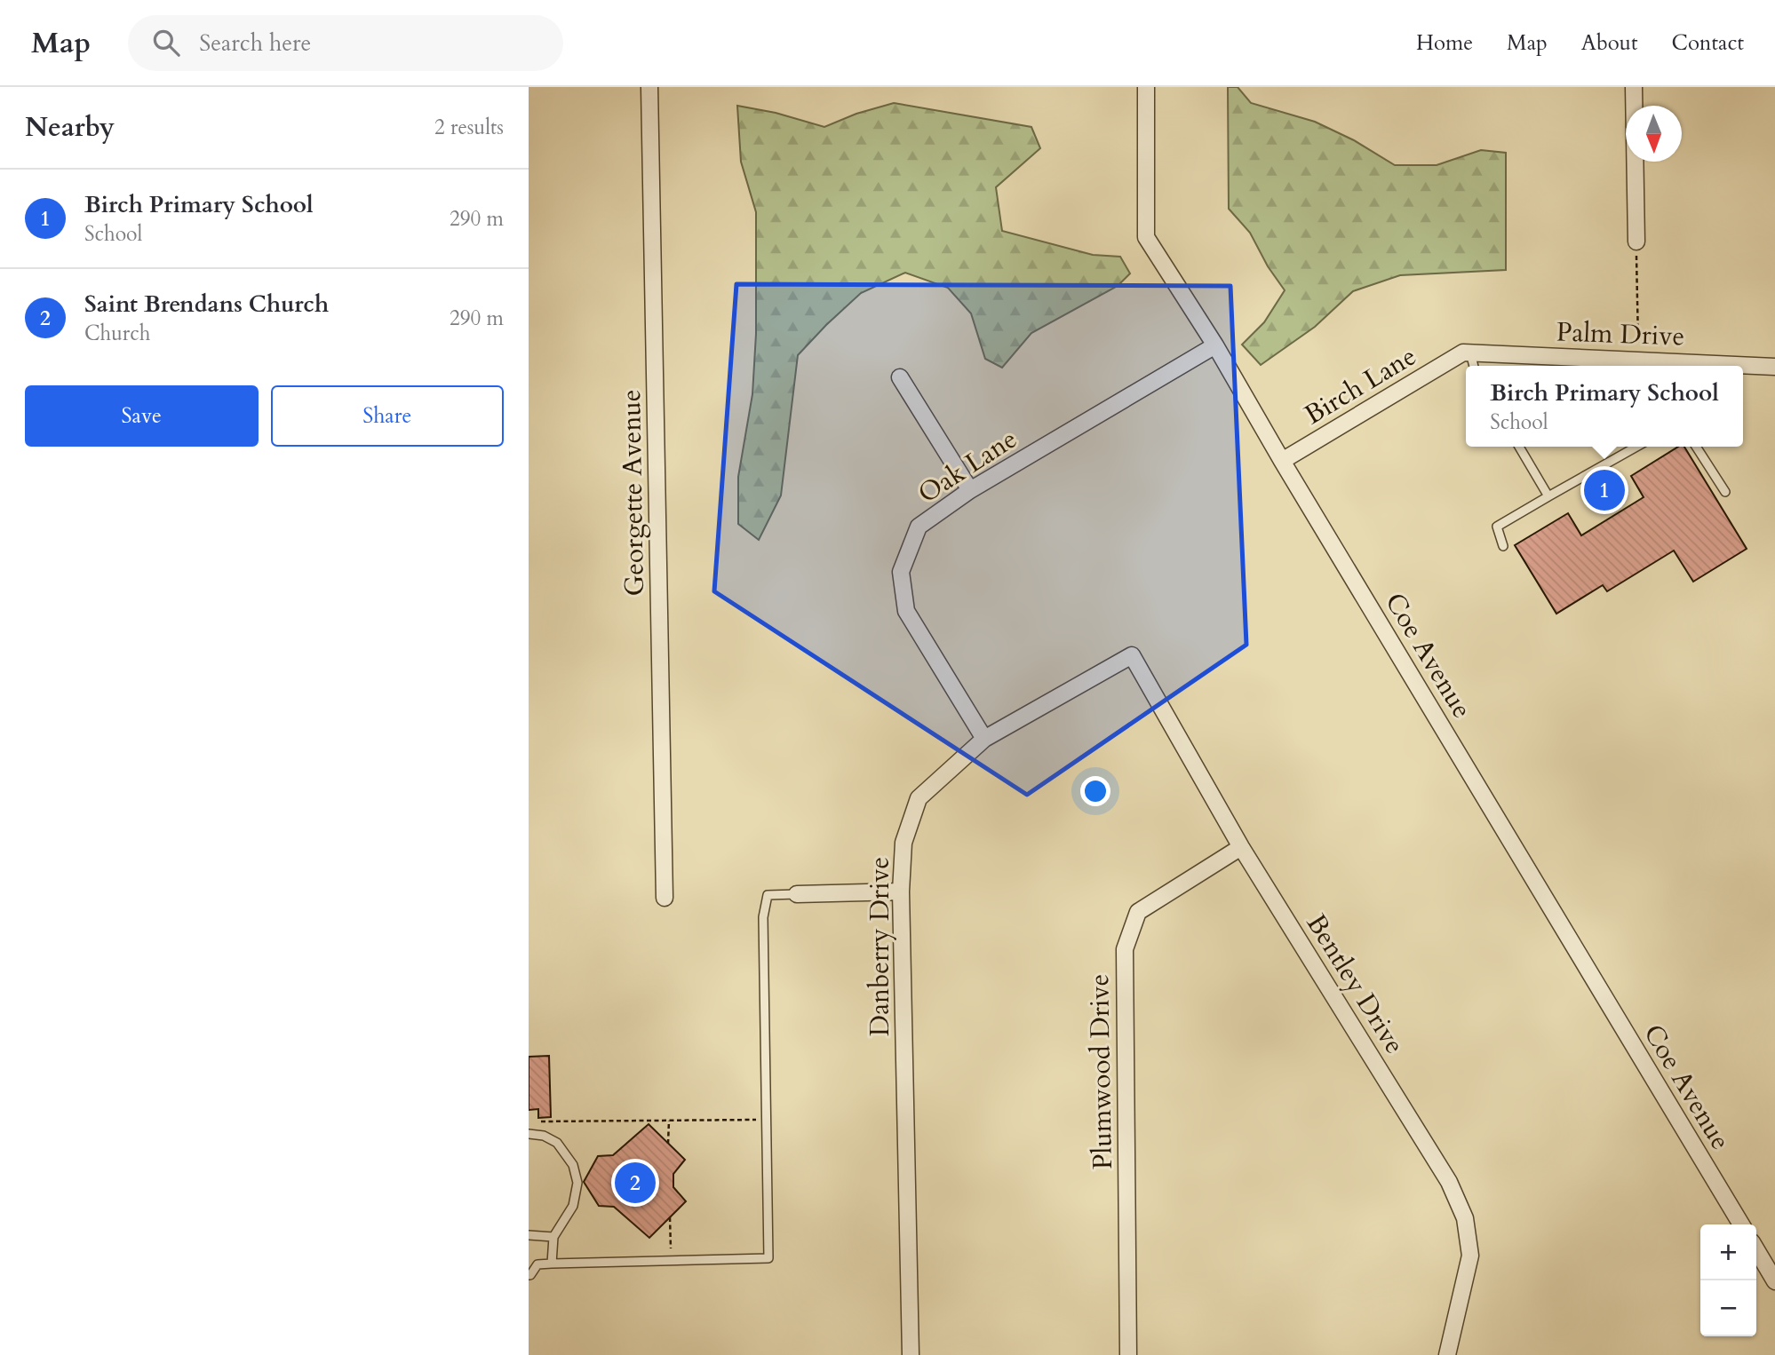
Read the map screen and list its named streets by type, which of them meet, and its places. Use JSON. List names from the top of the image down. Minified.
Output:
{"streets":{"street":["Palm Drive","Birch Lane","Oak Lane","Georgette Avenue","Coe Avenue","Danberry Drive","Bentley Drive","Plumwood Drive"]},"crossings":[["Palm Drive","Birch Lane"],["Birch Lane","Coe Avenue"],["Oak Lane","Coe Avenue"],["Oak Lane","Danberry Drive"],["Danberry Drive","Bentley Drive"],["Bentley Drive","Plumwood Drive"]],"north":"bottom","page":{"header":"Map","search":"Search here","nav":["Home","Map","About","Contact"],"heading":["Nearby","2 results"],"list":[{"mark":"1","name":"Birch Primary School","note":"School","value":"290 m"},{"mark":"2","name":"Saint Brendans Church","note":"Church","value":"290 m"}],"popup":["Birch Primary School","School"],"buttons":["Save","Share"],"pins":["1","2"],"map_buttons":["+","−"]}}
